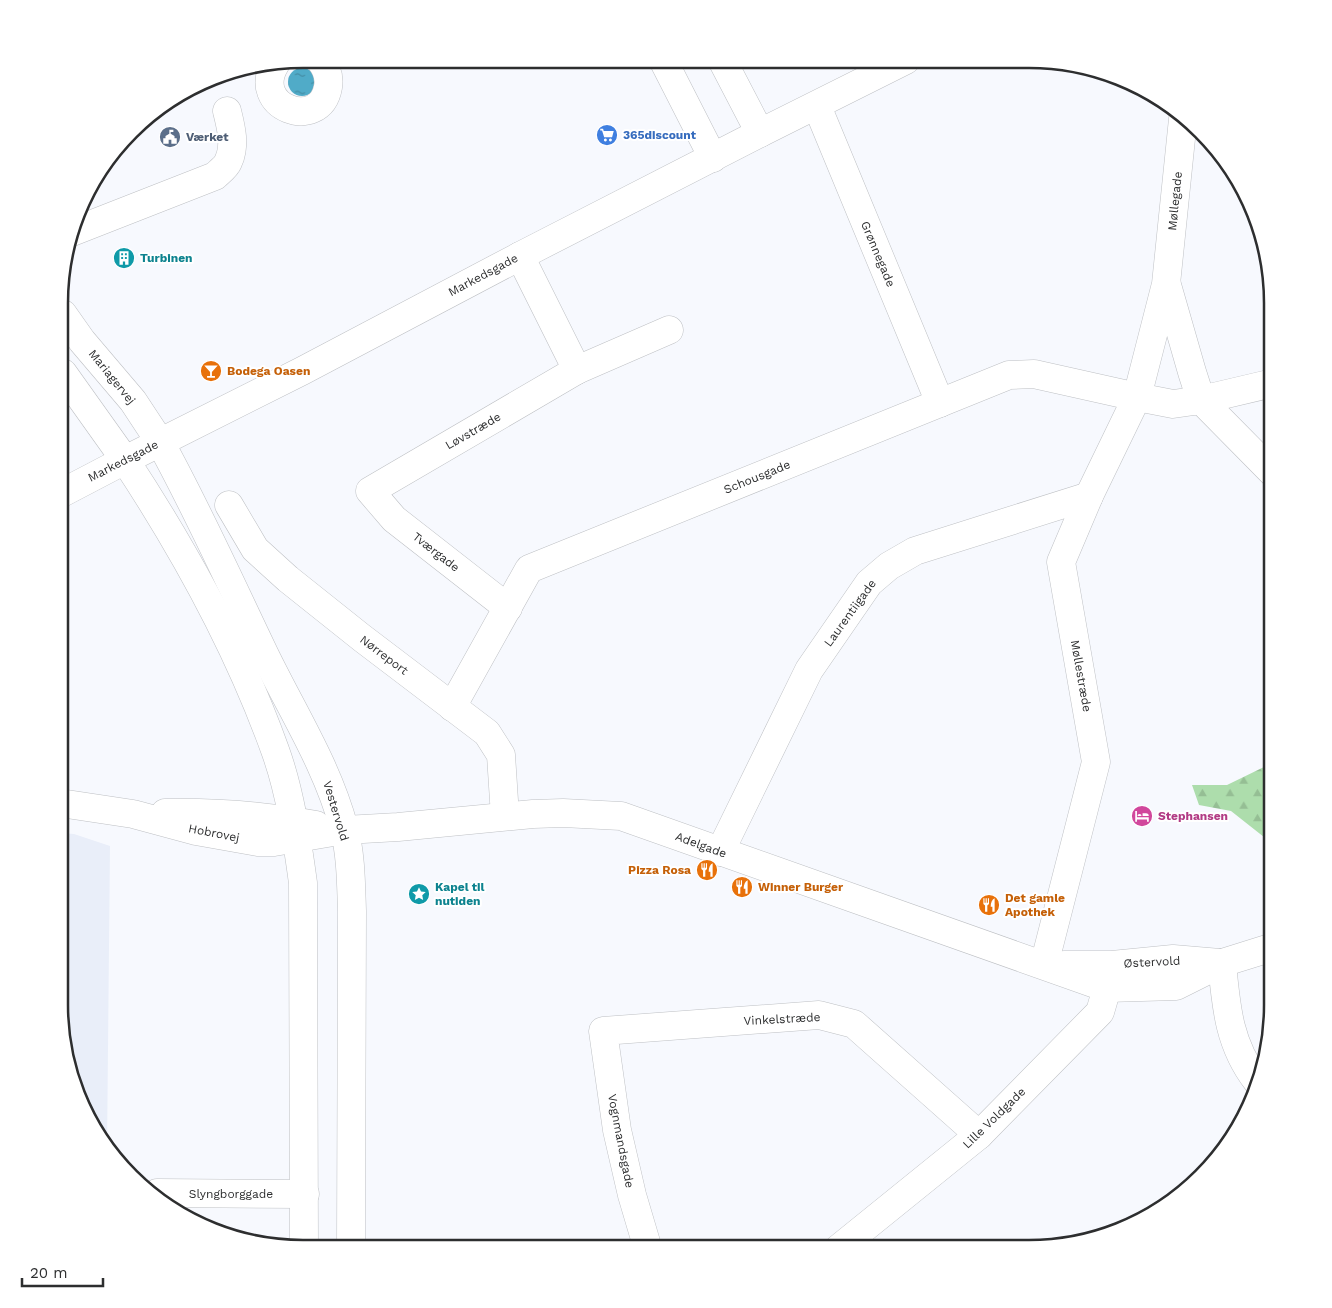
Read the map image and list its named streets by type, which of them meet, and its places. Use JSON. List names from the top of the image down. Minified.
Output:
{"streets":{"street":["Møllegade","Grønnegade","Markedsgade","Mariagervej","Løvstræde","Schousgade","Tværgade","Laurentiigade","Nørreport","Møllestræde","Vestervold","Hobrovej","Adelgade","Østervold","Vinkelstræde","Lille Voldgade","Vognmandsgade","Slyngborggade"]},"crossings":[["Møllegade","Schousgade"],["Møllegade","Møllestræde"],["Grønnegade","Markedsgade"],["Grønnegade","Schousgade"],["Markedsgade","Mariagervej"],["Markedsgade","Vestervold"],["Mariagervej","Vestervold"],["Løvstræde","Tværgade"],["Schousgade","Tværgade"],["Schousgade","Nørreport"],["Schousgade","Møllestræde"],["Laurentiigade","Møllestræde"],["Laurentiigade","Adelgade"],["Nørreport","Adelgade"],["Møllestræde","Adelgade"],["Vestervold","Hobrovej"],["Vestervold","Adelgade"],["Hobrovej","Adelgade"],["Adelgade","Østervold"],["Adelgade","Lille Voldgade"],["Østervold","Lille Voldgade"],["Vinkelstræde","Lille Voldgade"],["Vinkelstræde","Vognmandsgade"]],"places":{"supermarket":["365discount"],"public building":["Værket"],"building":["Turbinen"],"bar":["Bodega Oasen"],"hotel":["Stephansen"],"restaurant":["Pizza Rosa","Winner Burger","Det gamle Apothek"],"place":["Kapel til nutiden"]},"scale_bar":"20 m"}
